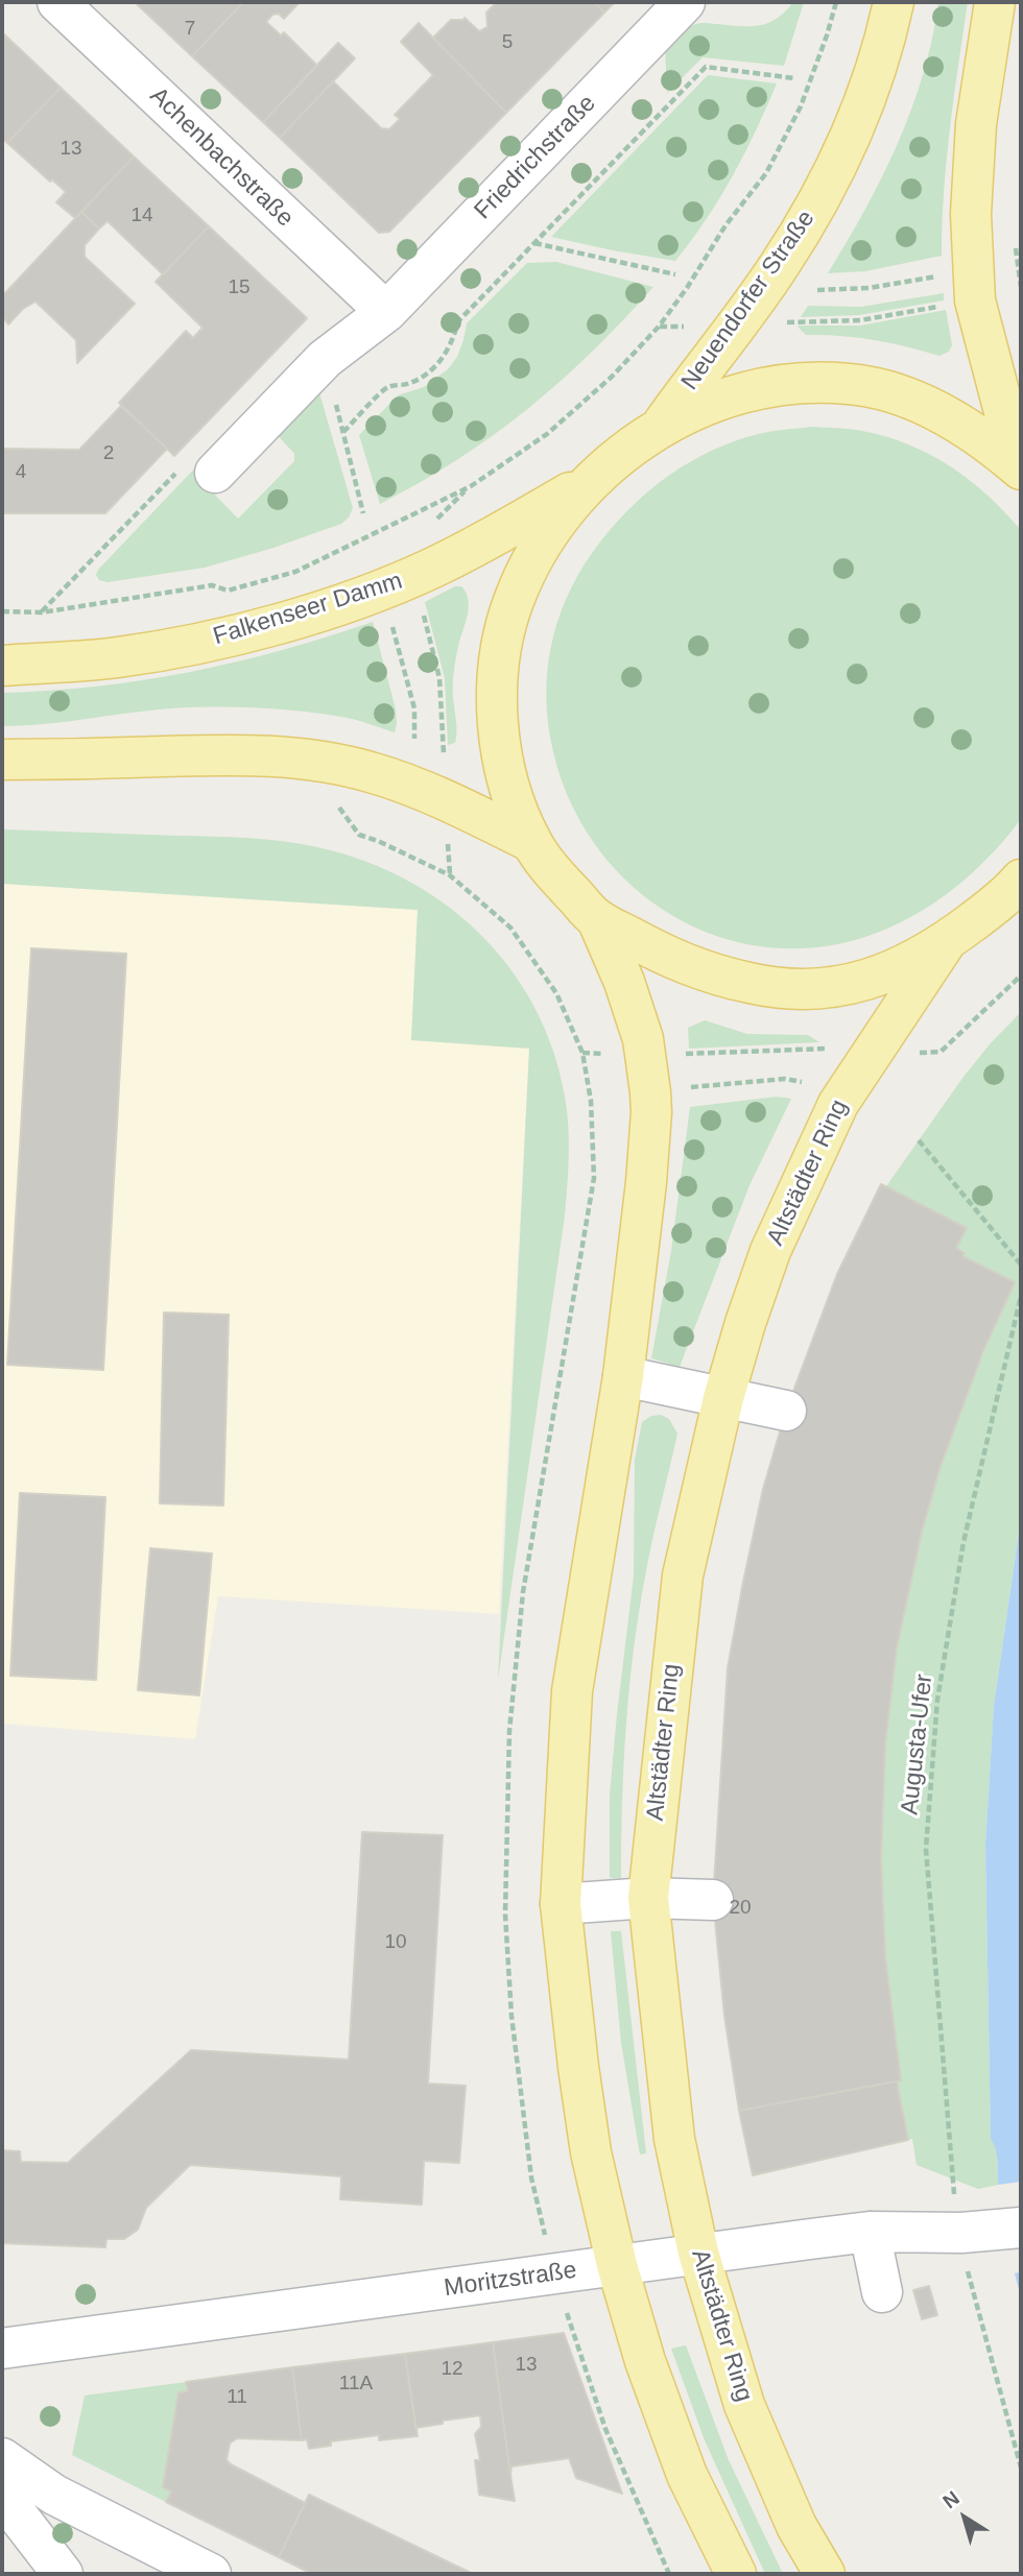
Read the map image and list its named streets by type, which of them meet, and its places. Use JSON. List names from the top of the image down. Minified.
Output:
{"streets":{"main road":["Neuendorfer Straße","Falkenseer Damm","Altstädter Ring"],"street":["Achenbachstraße","Friedrichstraße","Moritzstraße"],"path":["Augusta-Ufer"]},"crossings":[["Achenbachstraße","Friedrichstraße"],["Altstädter Ring","Moritzstraße"]],"house_numbers":["7","5","13","14","15","2","4","20","10","13","12","11A","11"],"north":"top left"}
